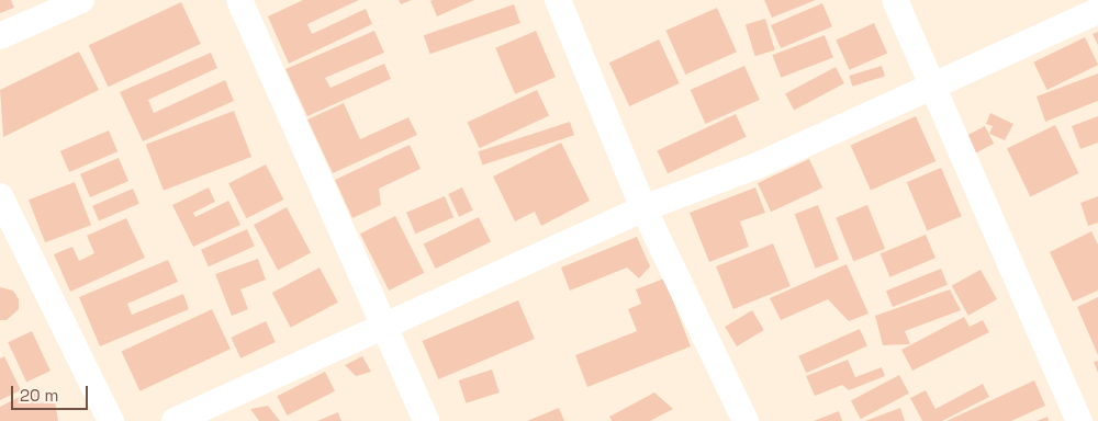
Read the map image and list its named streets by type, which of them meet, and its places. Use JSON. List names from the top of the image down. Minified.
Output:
{"scale_bar":"20 m"}
